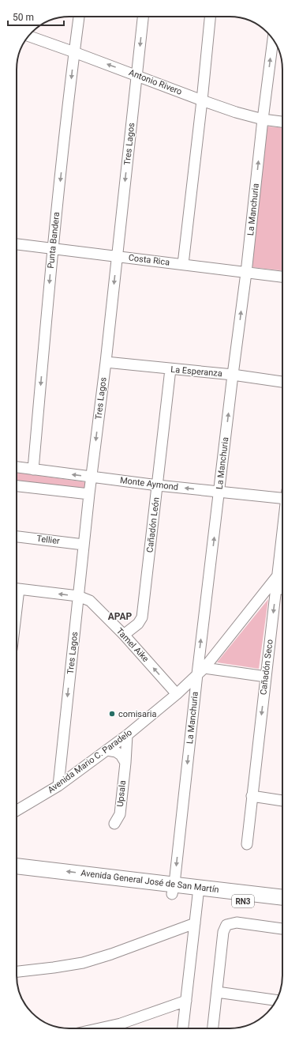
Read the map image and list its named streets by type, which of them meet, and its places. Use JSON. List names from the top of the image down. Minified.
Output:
{"streets":{"highway":["Avenida General José de San Martín","RN3"],"street":["Antonio Rivero","Tres Lagos","La Manchuria","Punta Bandera","Costa Rica","La Esperanza","Monte Aymond","Cañadón León","Tellier","Tamel Aike","Cañadón Seco","Avenida Mario C. Paradelo","Upsala"]},"crossings":[["Antonio Rivero","Tres Lagos"],["Antonio Rivero","La Manchuria"],["Antonio Rivero","Punta Bandera"],["Tres Lagos","Costa Rica"],["Tres Lagos","La Esperanza"],["Tres Lagos","Monte Aymond"],["Tres Lagos","Tellier"],["Tres Lagos","Tamel Aike"],["Tres Lagos","Avenida Mario C. Paradelo"],["La Manchuria","Costa Rica"],["La Manchuria","La Esperanza"],["La Manchuria","Monte Aymond"],["La Manchuria","Avenida Mario C. Paradelo"],["La Manchuria","Avenida General José de San Martín"],["Punta Bandera","Costa Rica"],["Punta Bandera","Monte Aymond"],["La Esperanza","Cañadón León"],["Monte Aymond","Cañadón León"],["Cañadón León","Tamel Aike"],["Tamel Aike","Avenida Mario C. Paradelo"],["Cañadón Seco","Avenida Mario C. Paradelo"],["Avenida Mario C. Paradelo","Upsala"]],"one_way":["Punta Bandera","Tamel Aike","Cañadón Seco"],"districts":["APAP"],"places":["comisaria"],"scale_bar":"50 m"}
